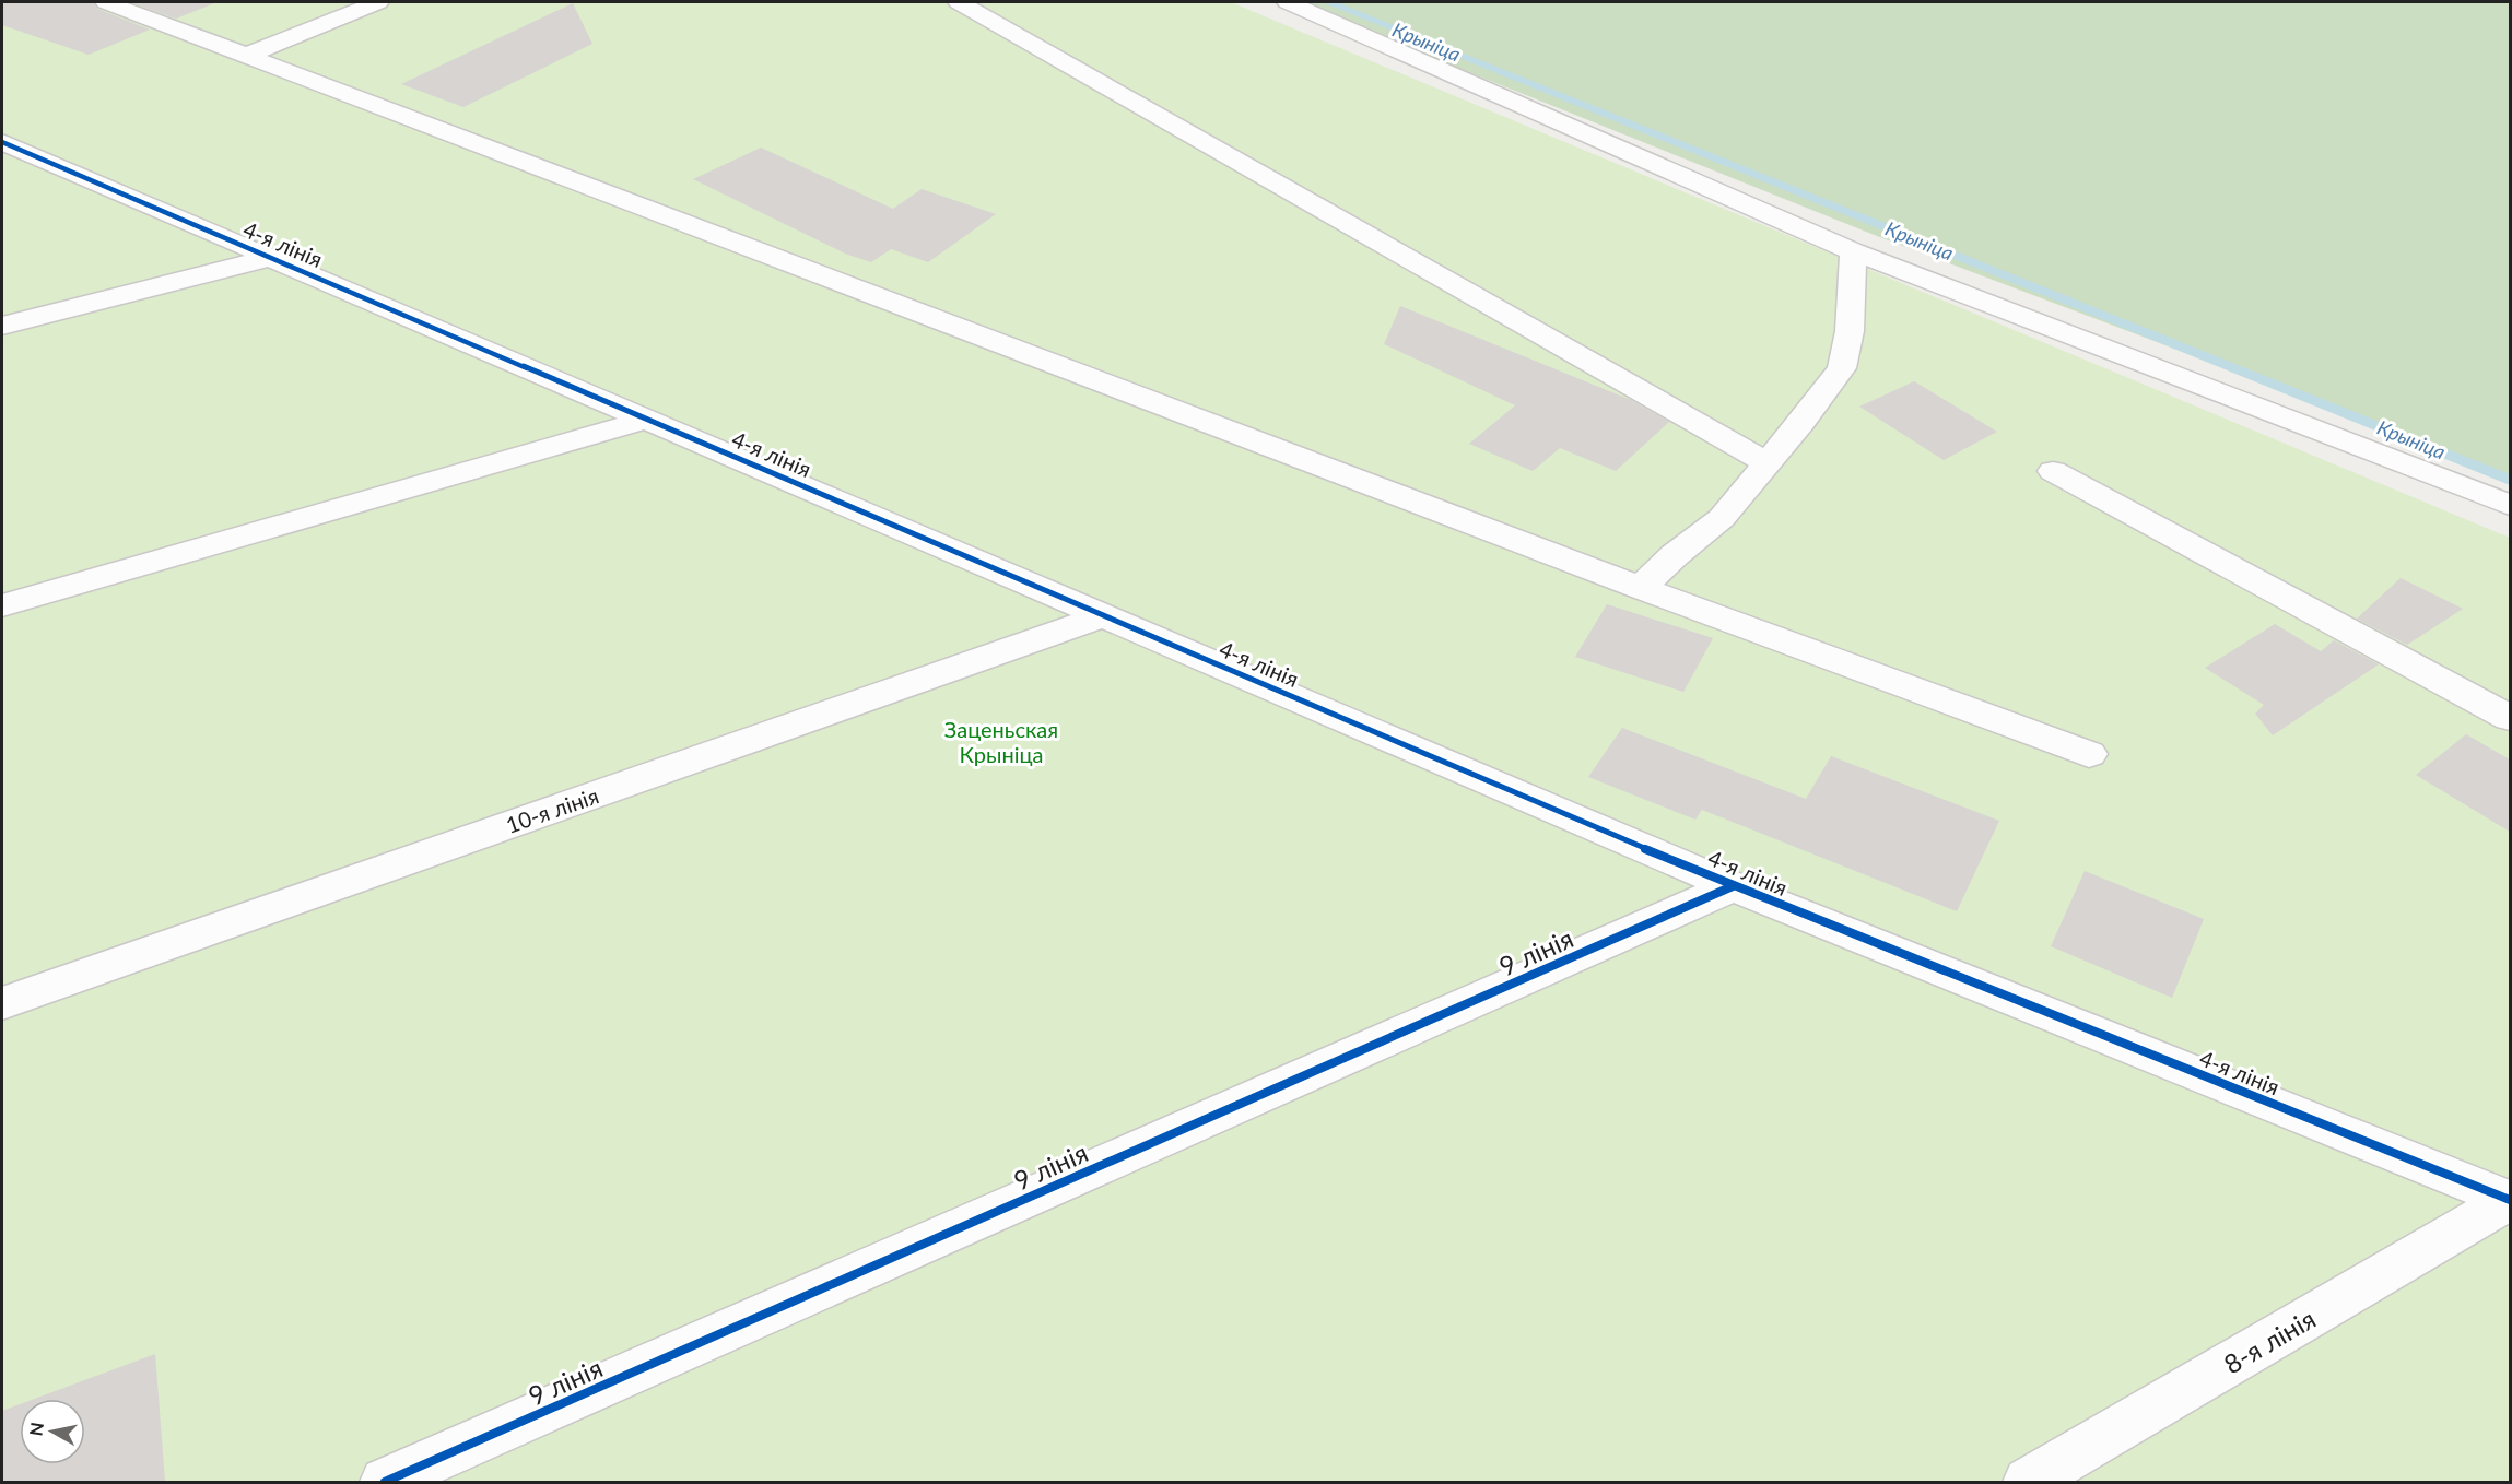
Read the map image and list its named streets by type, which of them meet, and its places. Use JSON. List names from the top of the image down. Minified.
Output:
{"streets":{"street":["4-я лінія","10-я лінія","9 лінія","8-я лінія"]},"crossings":[["4-я лінія","10-я лінія"],["4-я лінія","9 лінія"],["4-я лінія","8-я лінія"]],"water":["Крыніца"],"parks":["Заценьская Крыніца"],"north":"left"}
